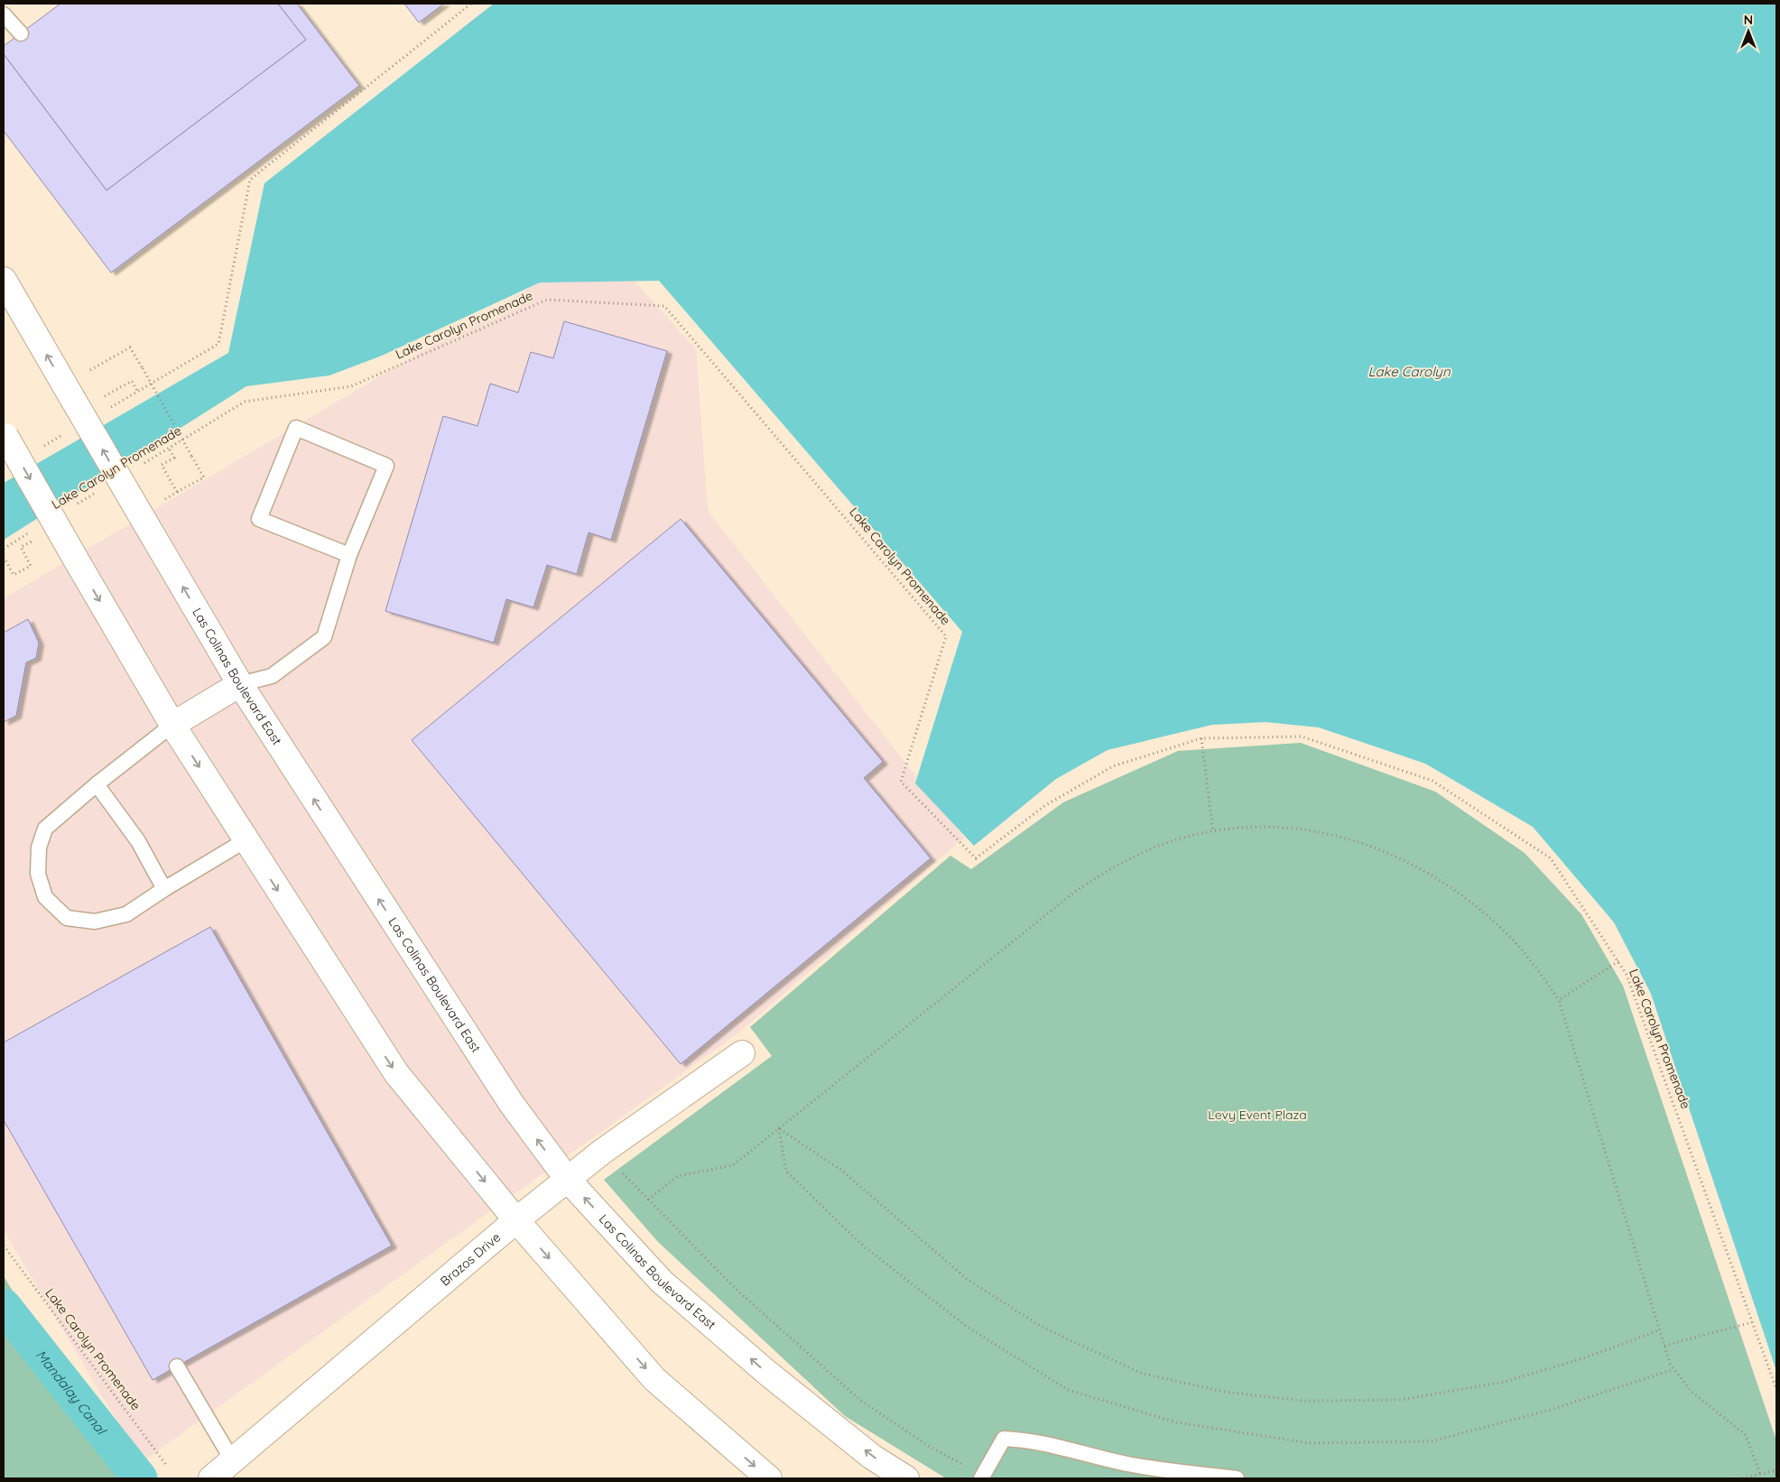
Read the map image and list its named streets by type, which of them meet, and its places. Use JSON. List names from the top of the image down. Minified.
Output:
{"streets":{"main road":["Las Colinas Boulevard East","Brazos Drive"],"path":["Lake Carolyn Promenade"]},"crossings":[["Las Colinas Boulevard East","Brazos Drive"]],"water":["Lake Carolyn","Mandalay Canal"],"parks":["Levy Event Plaza"],"north":"top"}
